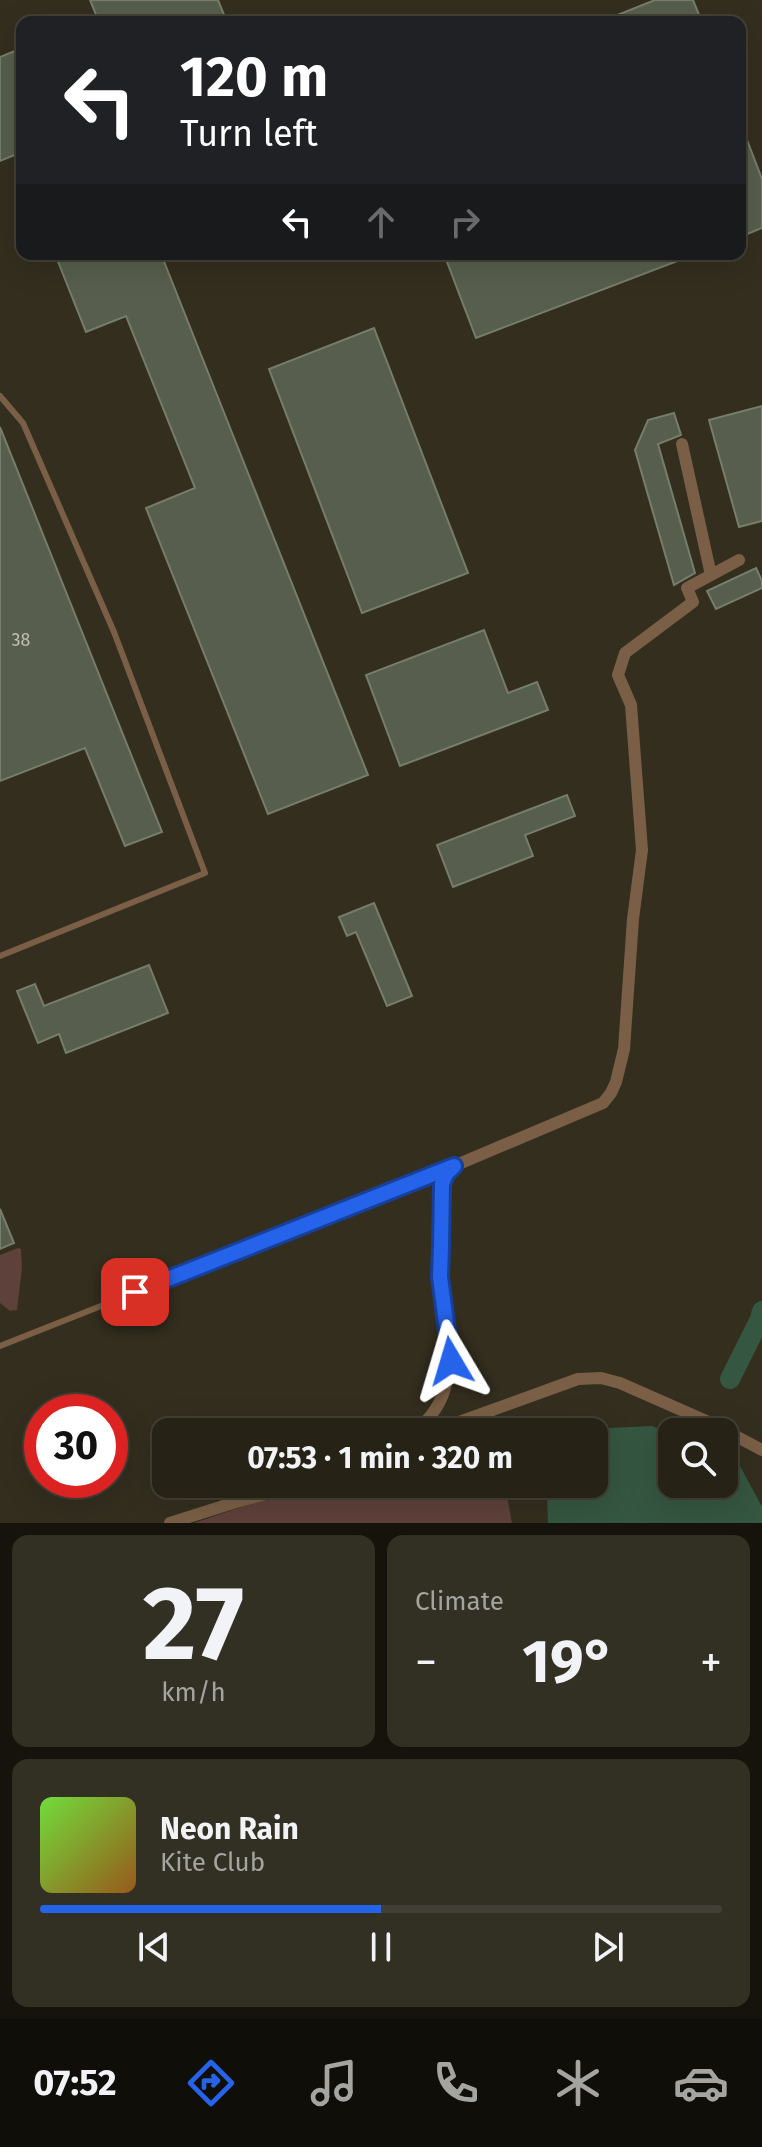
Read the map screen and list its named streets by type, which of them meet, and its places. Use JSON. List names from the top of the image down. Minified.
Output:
{"house_numbers":["38"],"page":{"turn":["120 m","Turn left"],"limit":"30","trip":"07:53 · 1 min · 320 m","tile":[["27","km/h"],"Climate"],"heat":["−","19°","+"],"song":["Neon Rain","Kite Club"],"tabs":"07:52"}}
